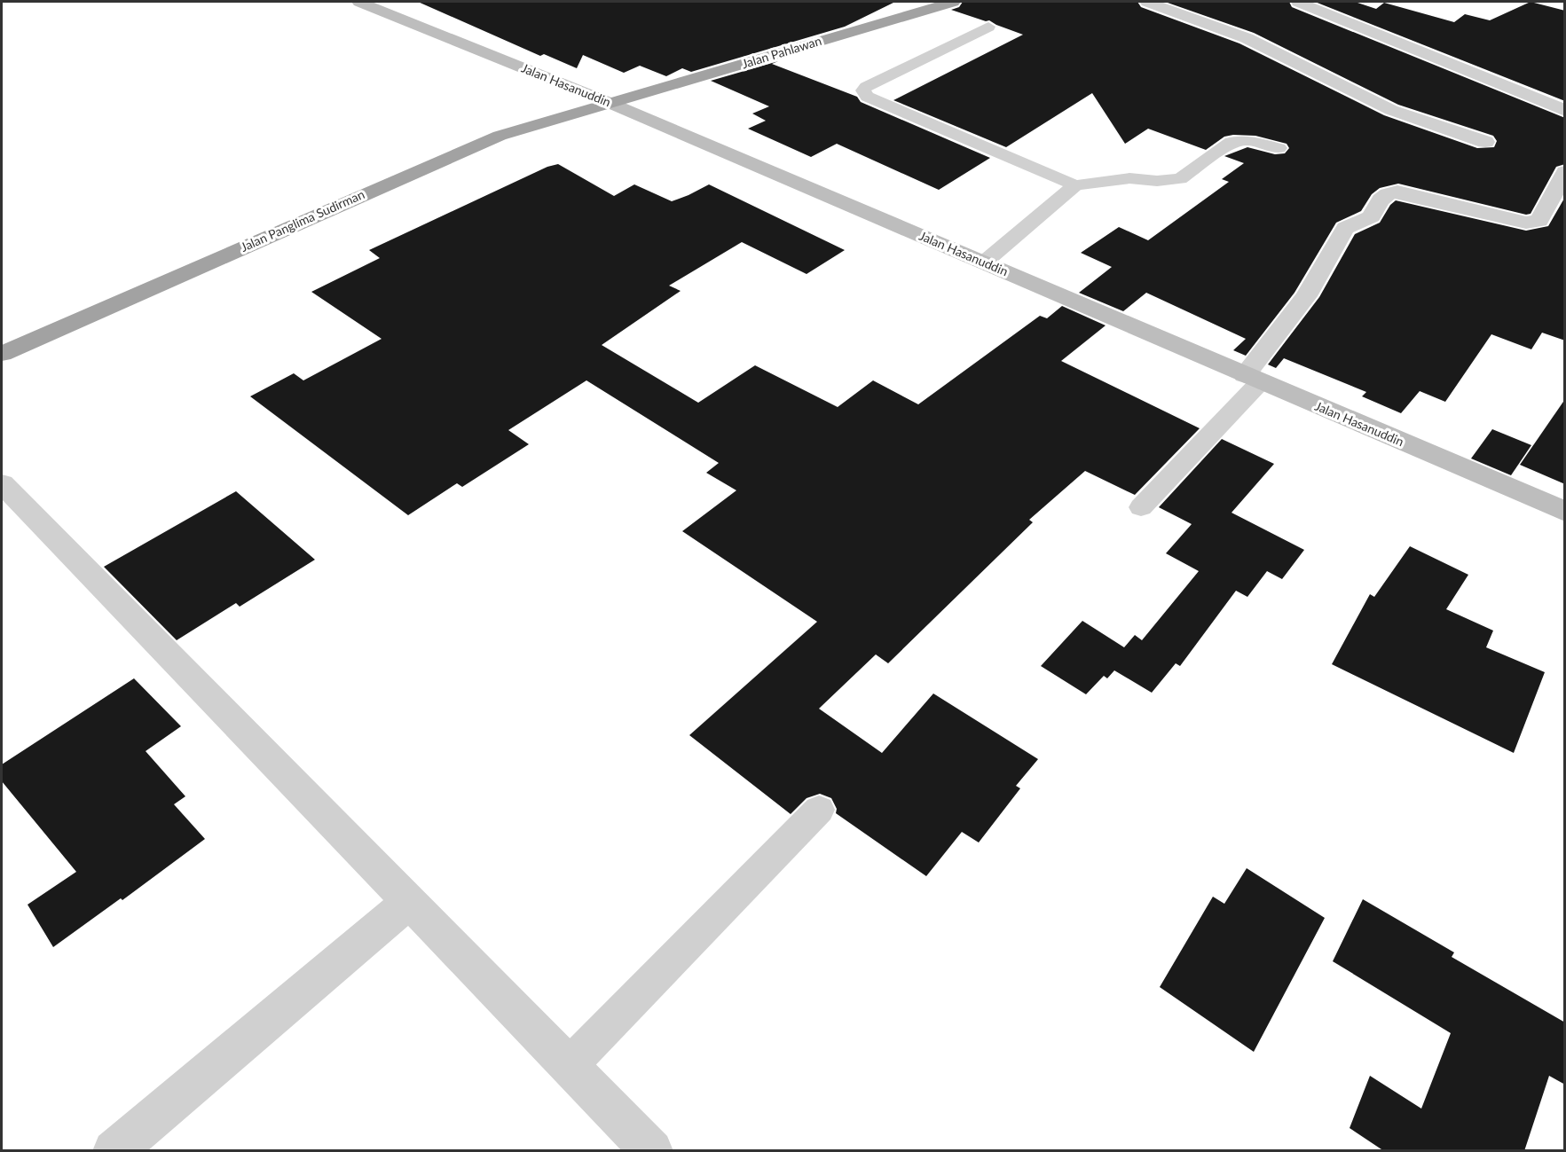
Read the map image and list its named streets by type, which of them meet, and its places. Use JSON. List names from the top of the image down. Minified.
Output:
{"streets":{"highway":["Jalan Pahlawan","Jalan Panglima Sudirman"],"main road":["Jalan Hasanuddin"]},"crossings":[["Jalan Pahlawan","Jalan Hasanuddin"],["Jalan Pahlawan","Jalan Panglima Sudirman"],["Jalan Hasanuddin","Jalan Panglima Sudirman"]]}
